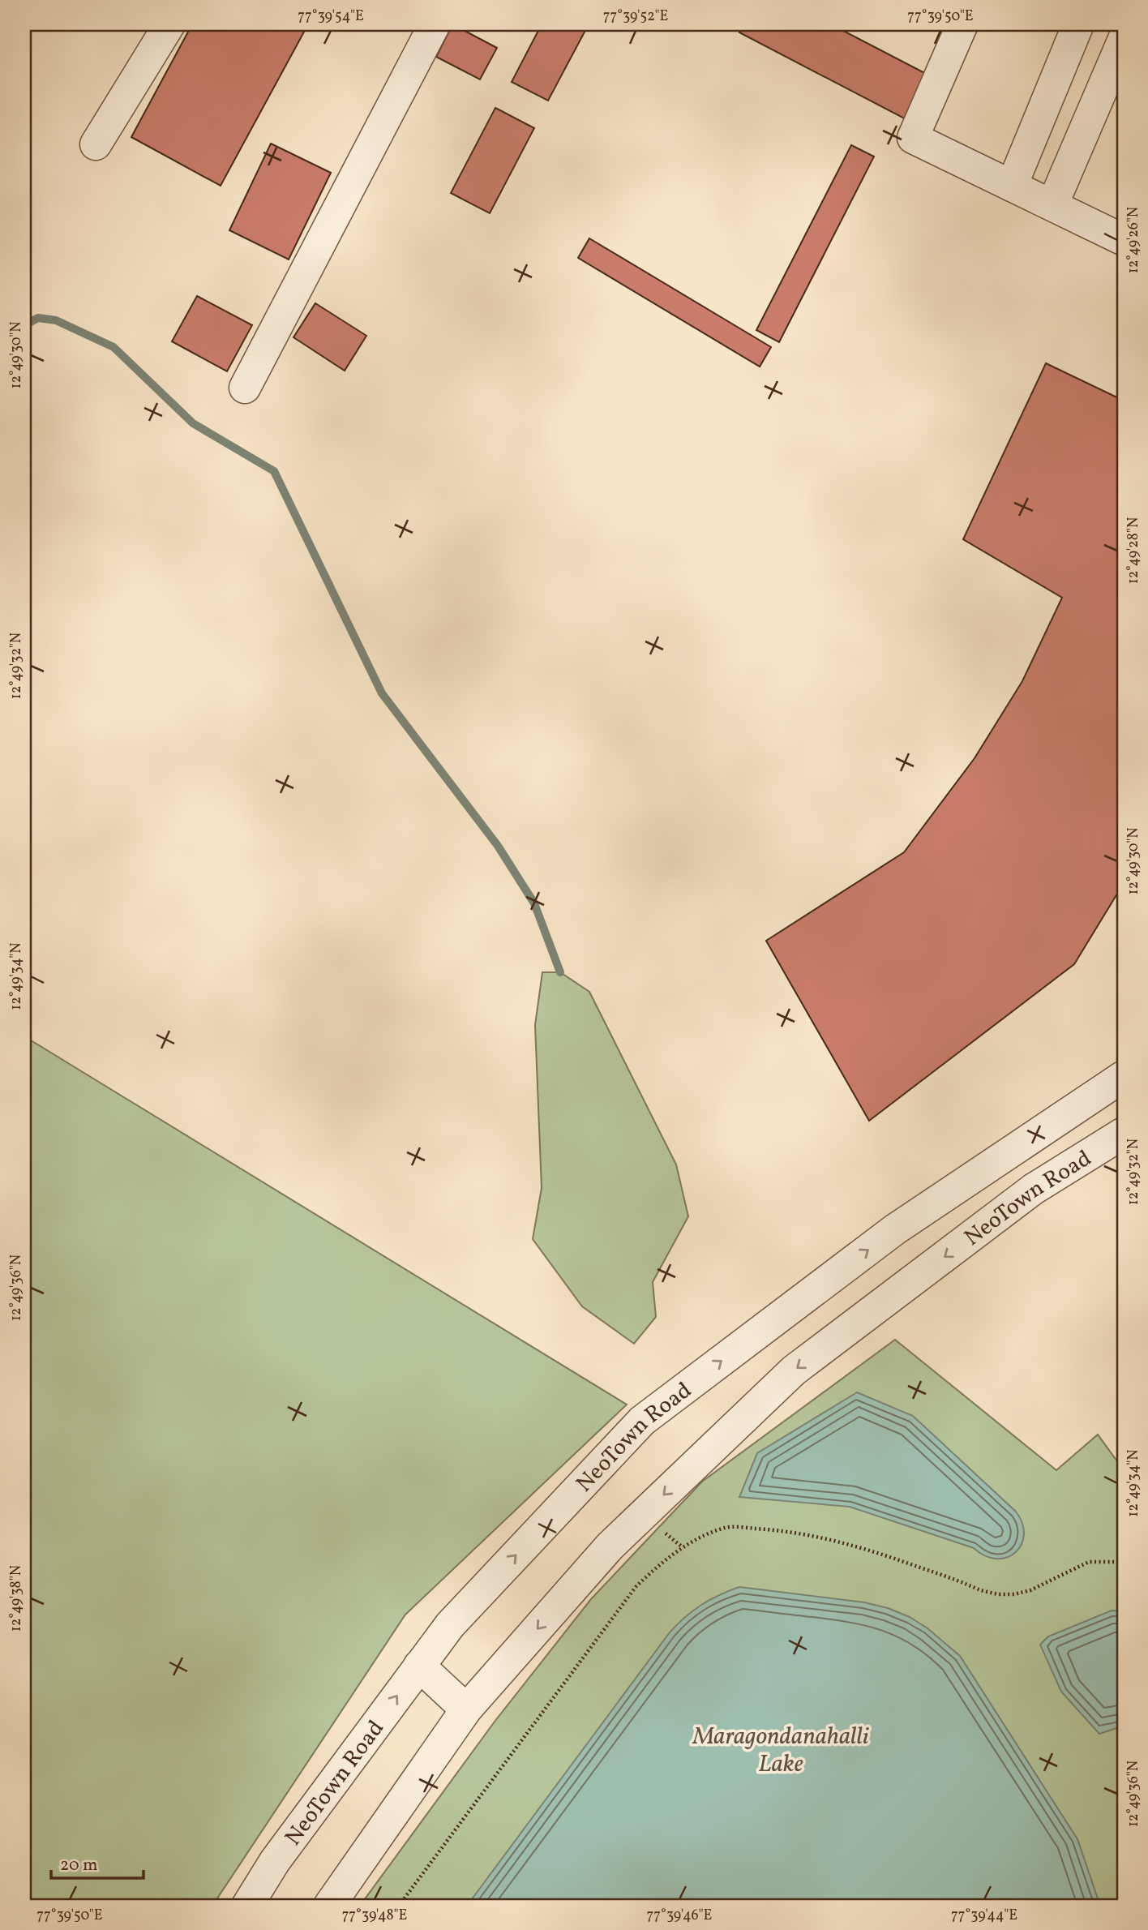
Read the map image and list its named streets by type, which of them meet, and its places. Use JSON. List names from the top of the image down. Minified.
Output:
{"streets":{"street":["NeoTown Road"]},"water":["Maragondanahalli Lake"],"scale_bar":"20 m","coordinates":["77°39'54\"E","77°39'52\"E","77°39'50\"E","12°49'26\"N","12°49'30\"N","12°49'28\"N","12°49'32\"N","12°49'34\"N","12°49'36\"N","12°49'38\"N","77°39'48\"E","77°39'46\"E","77°39'44\"E"]}
